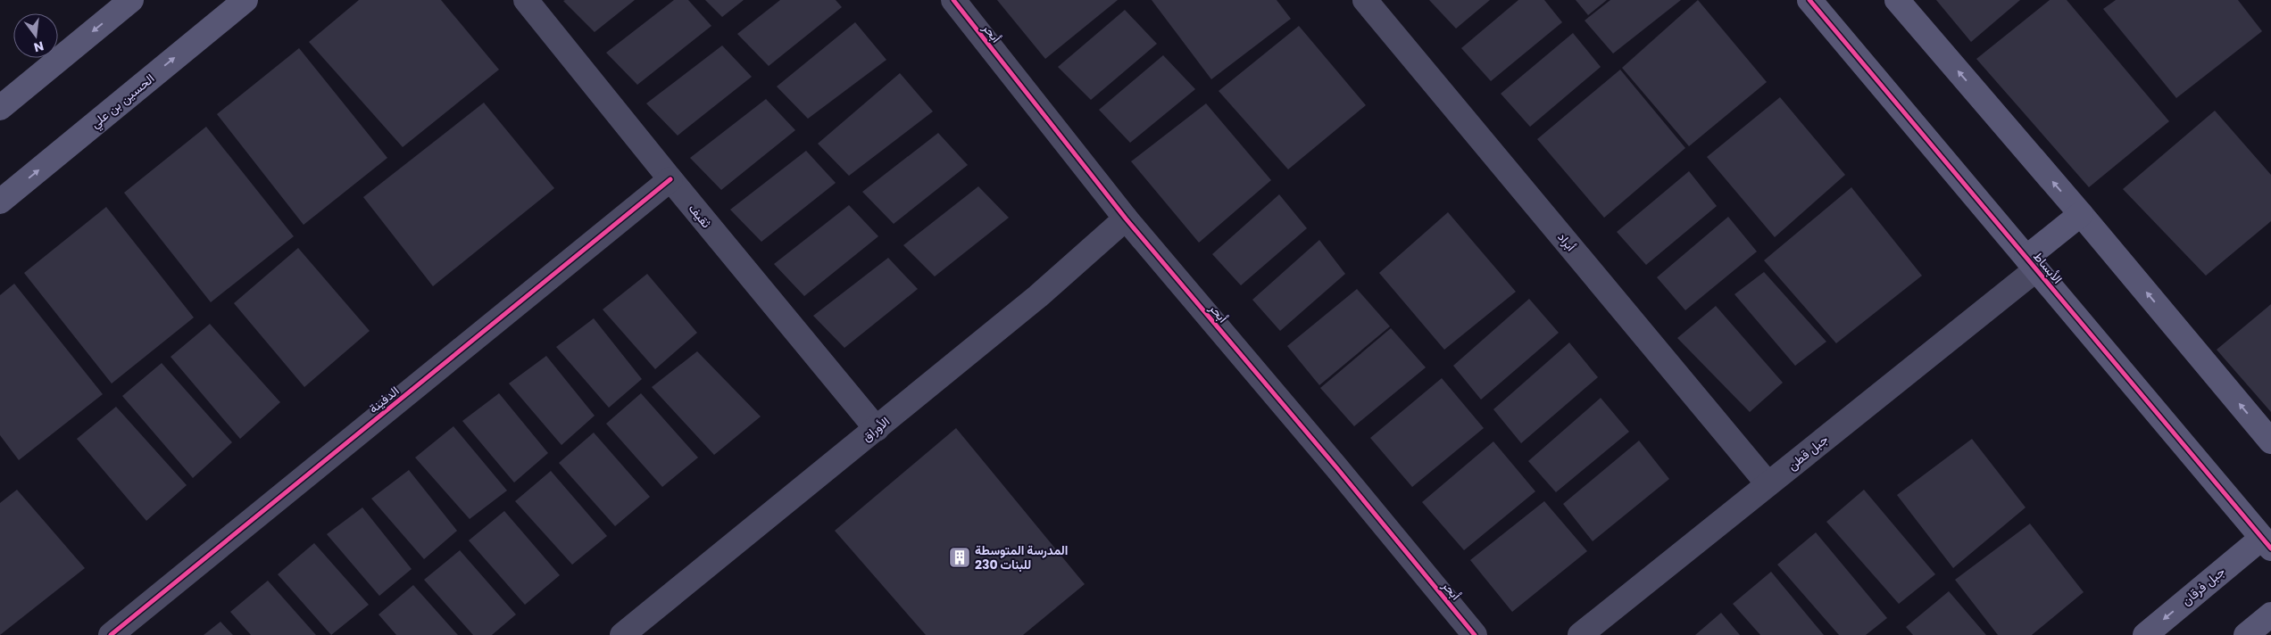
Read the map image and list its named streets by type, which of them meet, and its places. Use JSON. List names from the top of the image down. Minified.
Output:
{"streets":{"street":["أبحر","الحسين بن علي","ثقيف","أبراد","الأبساط","الدفينة","الأوراق","جبل قطن","جبل فرقان"]},"crossings":[["أبحر","الأوراق"],["ثقيف","الدفينة"],["ثقيف","الأوراق"],["أبراد","جبل قطن"],["الأبساط","جبل قطن"],["الأبساط","جبل فرقان"]],"one_way":["جبل فرقان"],"places":{"building":["المدرسة المتوسطة 230 للبنات"]},"north":"bottom"}
